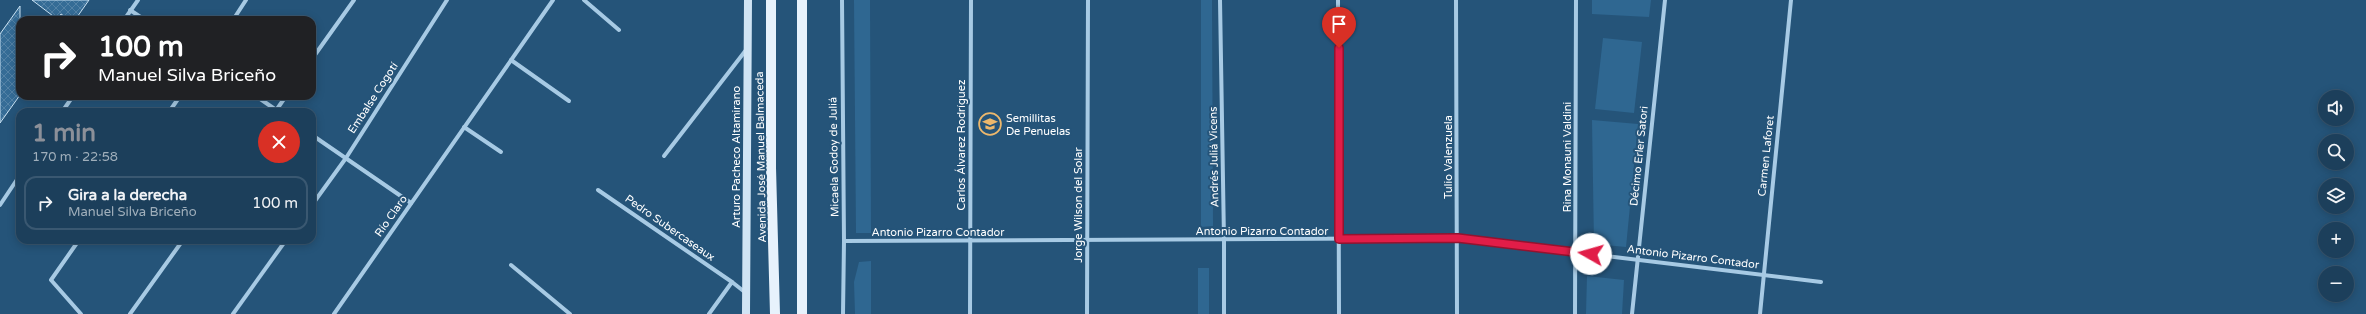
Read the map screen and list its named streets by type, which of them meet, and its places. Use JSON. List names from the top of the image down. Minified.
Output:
{"streets":{"main road":["Avenida José Manuel Balmaceda"],"street":["Embalse Cogotí","Carlos Álvarez Rodríguez","Décimo Erler Satori","Carmen Laforet","Arturo Pacheco Altamirano","Micaela Godoy de Juliá","Andrés Juliá Vicens","Tulio Valenzuela","Rina Monauni Valdini","Jorge Wilson del Solar","Río Claro","Pedro Subercaseaux","Antonio Pizarro Contador"]},"crossings":[["Carlos Álvarez Rodríguez","Antonio Pizarro Contador"],["Décimo Erler Satori","Antonio Pizarro Contador"],["Carmen Laforet","Antonio Pizarro Contador"],["Arturo Pacheco Altamirano","Pedro Subercaseaux"],["Micaela Godoy de Juliá","Antonio Pizarro Contador"],["Andrés Juliá Vicens","Antonio Pizarro Contador"],["Tulio Valenzuela","Antonio Pizarro Contador"],["Rina Monauni Valdini","Antonio Pizarro Contador"],["Jorge Wilson del Solar","Antonio Pizarro Contador"]],"places":{"school or university":["Semillitas De Penuelas"]},"page":{"turn":["100 m","Manuel Silva Briceño"],"map_buttons":["+","−"],"heading":["1 min","170 m · 22:58"],"list":[{"name":"Gira a la derecha","note":"Manuel Silva Briceño","value":"100 m"}]}}
